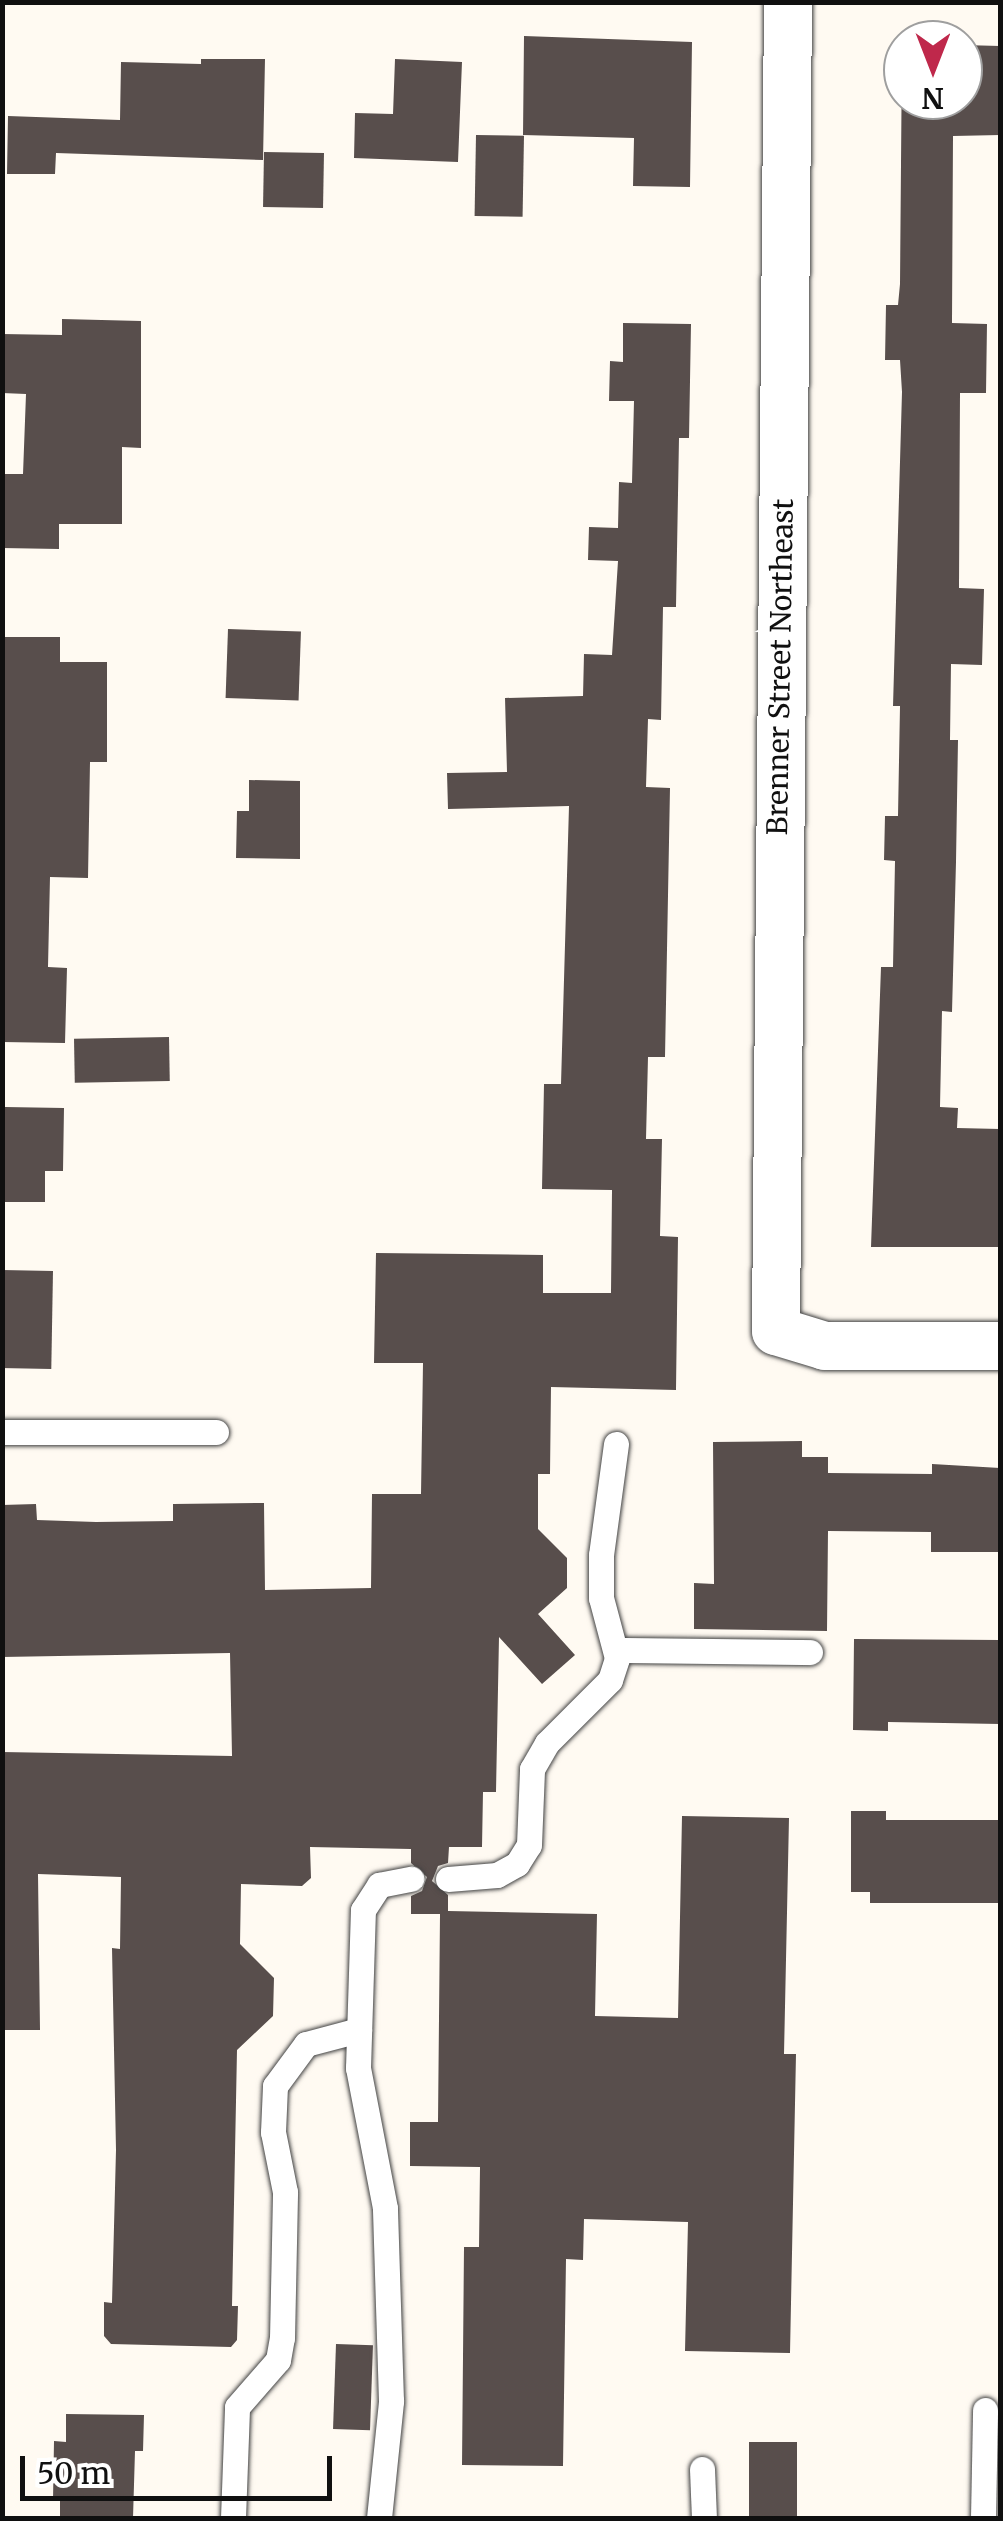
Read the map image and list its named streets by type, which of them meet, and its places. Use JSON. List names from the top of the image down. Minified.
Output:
{"streets":{"street":["Brenner Street Northeast"]},"scale_bar":"50 m","north":"bottom"}
